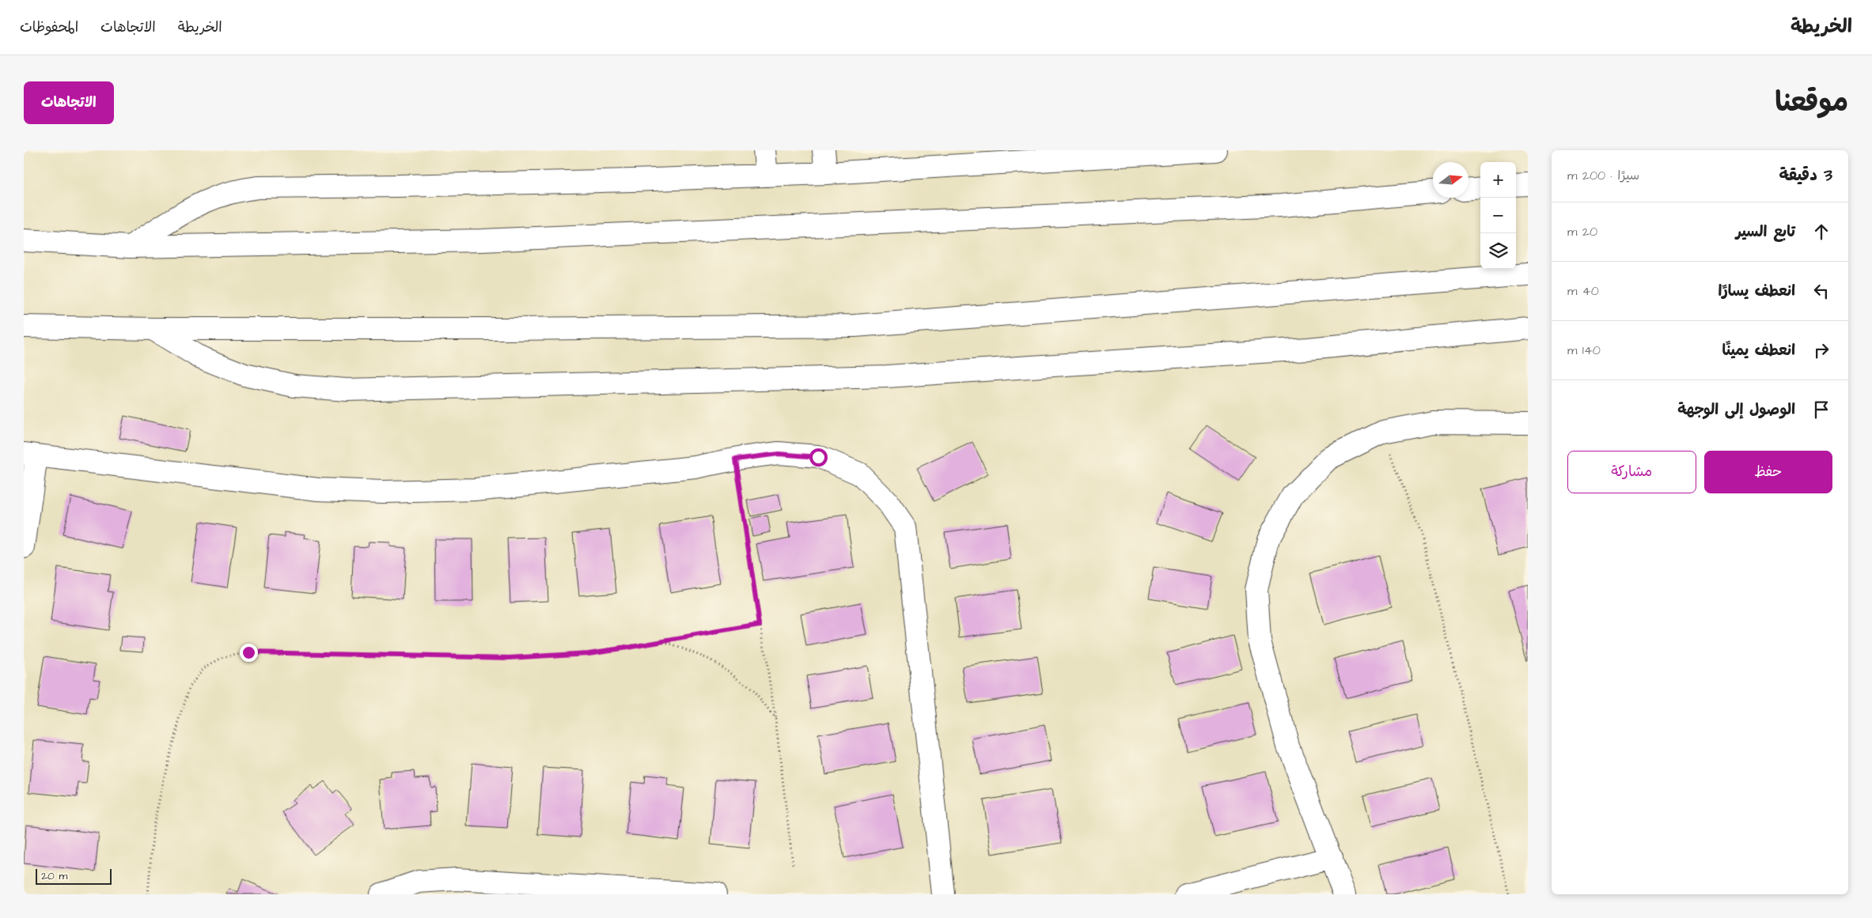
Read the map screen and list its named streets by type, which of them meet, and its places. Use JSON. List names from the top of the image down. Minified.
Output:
{"scale_bar":"20 m","north":"right","page":{"header":"الخريطة","nav":["الخريطة","الاتجاهات","المحفوظات"],"title":"موقعنا","buttons":["الاتجاهات",["حفظ","مشاركة"]],"heading":["3 دقيقة","سيرًا · 200 m"],"map_buttons":["+","−"],"list":[["تابع السير","20 m"],["انعطف يسارًا","40 m"],["انعطف يمينًا","140 m"],"الوصول إلى الوجهة"],"scale":"20 m"}}
